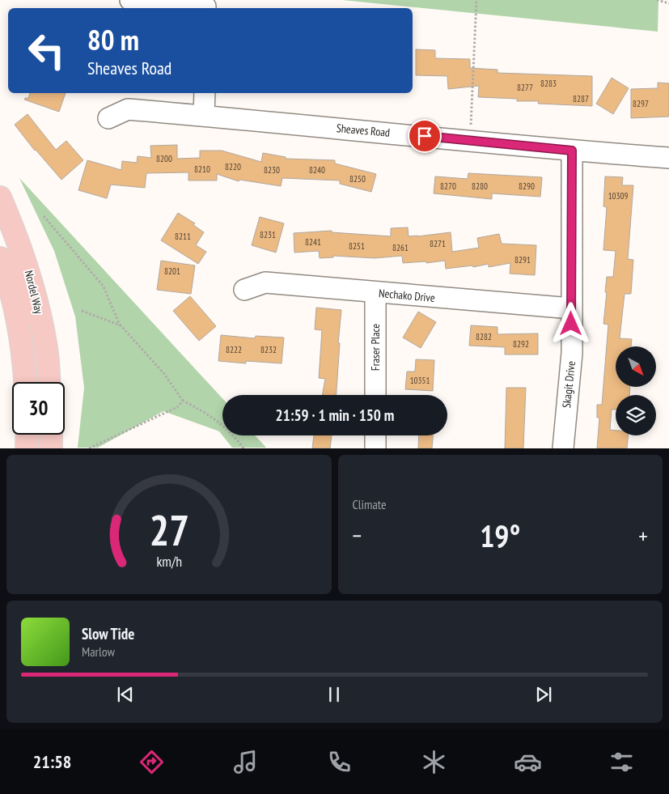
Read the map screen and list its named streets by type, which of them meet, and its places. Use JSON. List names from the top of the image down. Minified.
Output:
{"streets":{"main road":["Nordel Way"],"street":["Sheaves Road","Nechako Drive","Fraser Place","Skagit Drive"]},"crossings":[["Sheaves Road","Skagit Drive"],["Nechako Drive","Fraser Place"],["Nechako Drive","Skagit Drive"]],"house_numbers":["8283","8277","8287","8297","8200","8220","8210","8230","8240","8250","8270","8280","8290","10309","8231","8211","8241","8271","8251","8261","8291","8201","8282","8292","8222","8232","10351"],"north":"bottom right","page":{"turn":["80 m","Sheaves Road"],"limit":"30","trip":"21:59 · 1 min · 150 m","tile":"Climate","heat":["−","19°","+"],"song":["Slow Tide","Marlow"],"tabs":"21:58","gauge":["27","km/h"]}}
